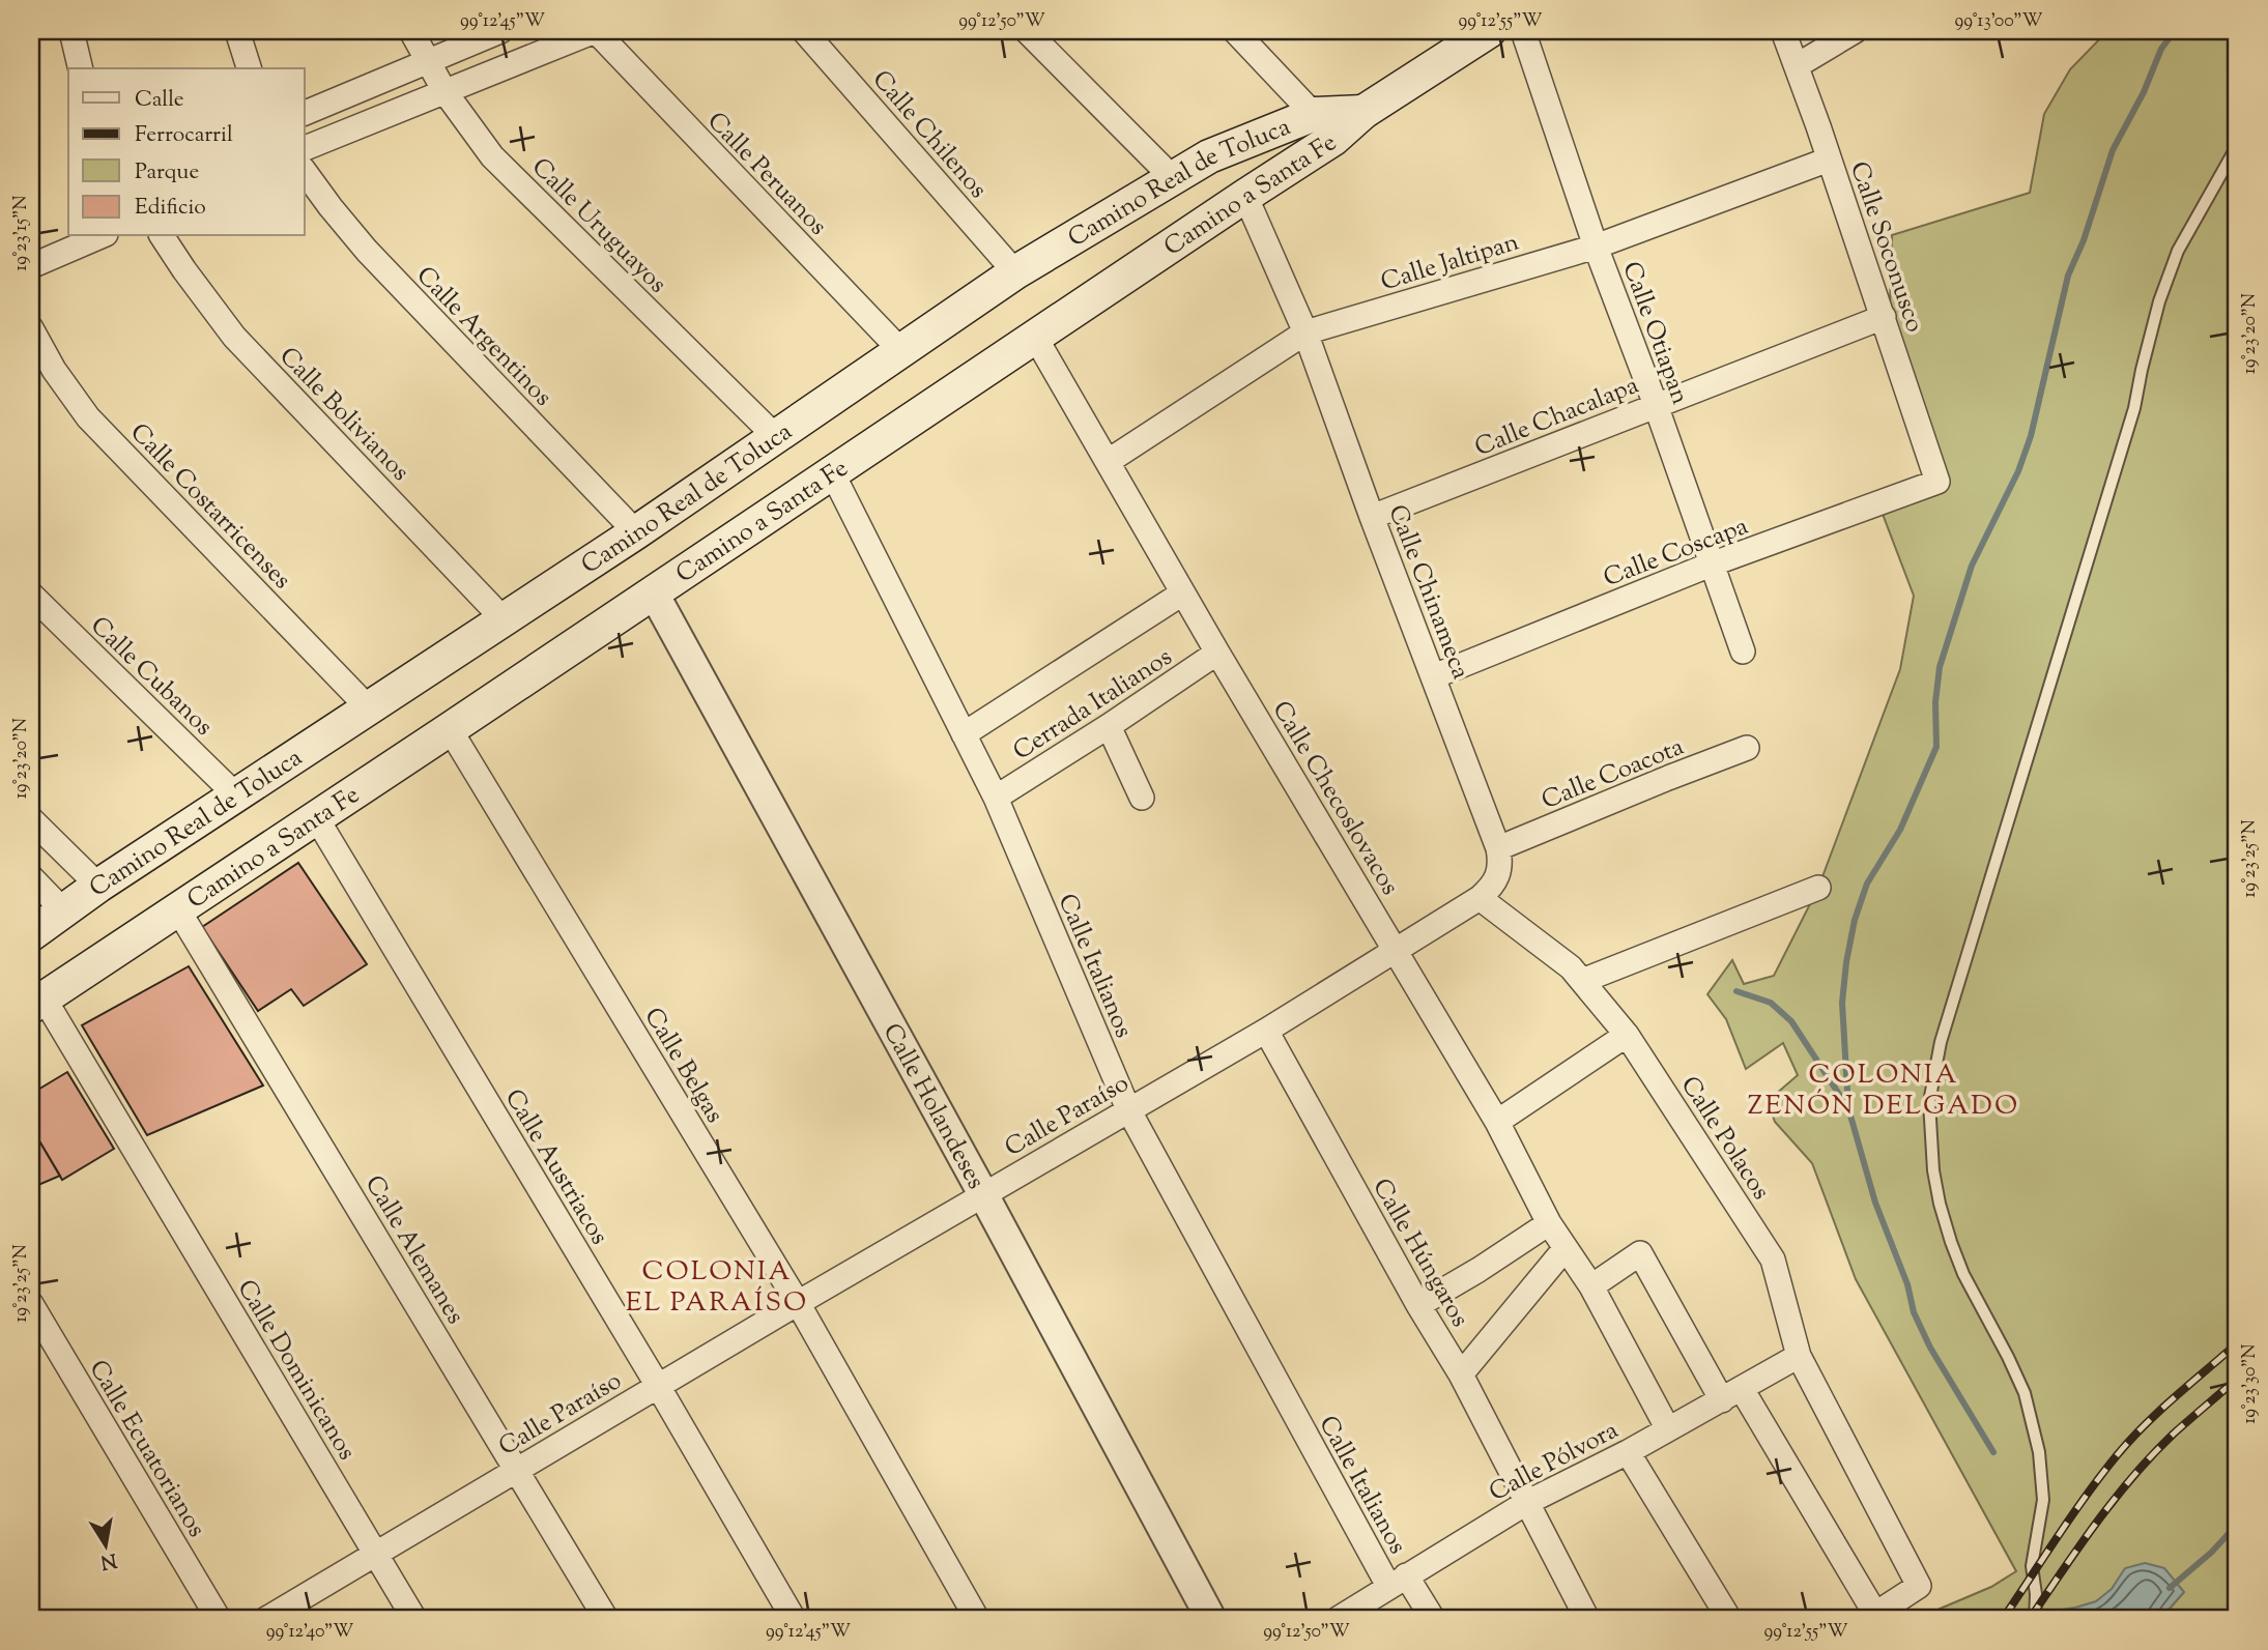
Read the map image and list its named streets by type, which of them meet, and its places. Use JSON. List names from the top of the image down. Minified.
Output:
{"streets":{"main road":["Camino Real de Toluca","Camino a Santa Fe"],"street":["Calle Chilenos","Calle Peruanos","Calle Uruguayos","Calle Soconusco","Calle Jaltipan","Calle Otiapan","Calle Argentinos","Calle Bolivianos","Calle Chacalapa","Calle Costarricenses","Calle Coscapa","Calle Chinameca","Calle Cubanos","Cerrada Italianos","Calle Coacota","Calle Checoslovacos","Calle Italianos","Calle Belgas","Calle Holandeses","Calle Paraíso","Calle Polacos","Calle Austriacos","Calle Alemanes","Calle Húngaros","Calle Dominicanos","Calle Ecuatorianos","Calle Pólvora"]},"crossings":[["Calle Chilenos","Camino Real de Toluca"],["Calle Peruanos","Camino Real de Toluca"],["Camino Real de Toluca","Camino a Santa Fe"],["Camino Real de Toluca","Calle Uruguayos"],["Camino Real de Toluca","Calle Argentinos"],["Camino Real de Toluca","Calle Bolivianos"],["Camino Real de Toluca","Calle Costarricenses"],["Camino Real de Toluca","Calle Cubanos"],["Camino a Santa Fe","Calle Chinameca"],["Camino a Santa Fe","Calle Checoslovacos"],["Camino a Santa Fe","Calle Italianos"],["Camino a Santa Fe","Calle Belgas"],["Camino a Santa Fe","Calle Holandeses"],["Camino a Santa Fe","Calle Austriacos"],["Camino a Santa Fe","Calle Alemanes"],["Camino a Santa Fe","Calle Dominicanos"],["Calle Soconusco","Calle Jaltipan"],["Calle Soconusco","Calle Chacalapa"],["Calle Soconusco","Calle Coscapa"],["Calle Jaltipan","Calle Otiapan"],["Calle Jaltipan","Calle Chinameca"],["Calle Jaltipan","Calle Checoslovacos"],["Calle Otiapan","Calle Chacalapa"],["Calle Otiapan","Calle Coscapa"],["Calle Chacalapa","Calle Chinameca"],["Calle Coscapa","Calle Chinameca"],["Calle Chinameca","Calle Coacota"],["Calle Chinameca","Calle Paraíso"],["Cerrada Italianos","Calle Checoslovacos"],["Cerrada Italianos","Calle Italianos"],["Calle Checoslovacos","Calle Paraíso"],["Calle Checoslovacos","Calle Pólvora"],["Calle Italianos","Calle Paraíso"],["Calle Italianos","Calle Pólvora"],["Calle Belgas","Calle Paraíso"],["Calle Holandeses","Calle Paraíso"],["Calle Paraíso","Calle Austriacos"],["Calle Paraíso","Calle Alemanes"],["Calle Paraíso","Calle Húngaros"],["Calle Paraíso","Calle Dominicanos"],["Calle Polacos","Calle Pólvora"],["Calle Húngaros","Calle Pólvora"]],"districts":["COLONIA ZENÓN DELGADO","COLONIA EL PARAÍSO"],"legend":["Calle","Ferrocarril","Parque","Edificio"],"north":"bottom","coordinates":["99°12'45\"W","99°12'50\"W","99°12'55\"W","99°13'00\"W","19°23'15\"N","19°23'20\"N","19°23'25\"N","19°23'30\"N","99°12'40\"W"]}
